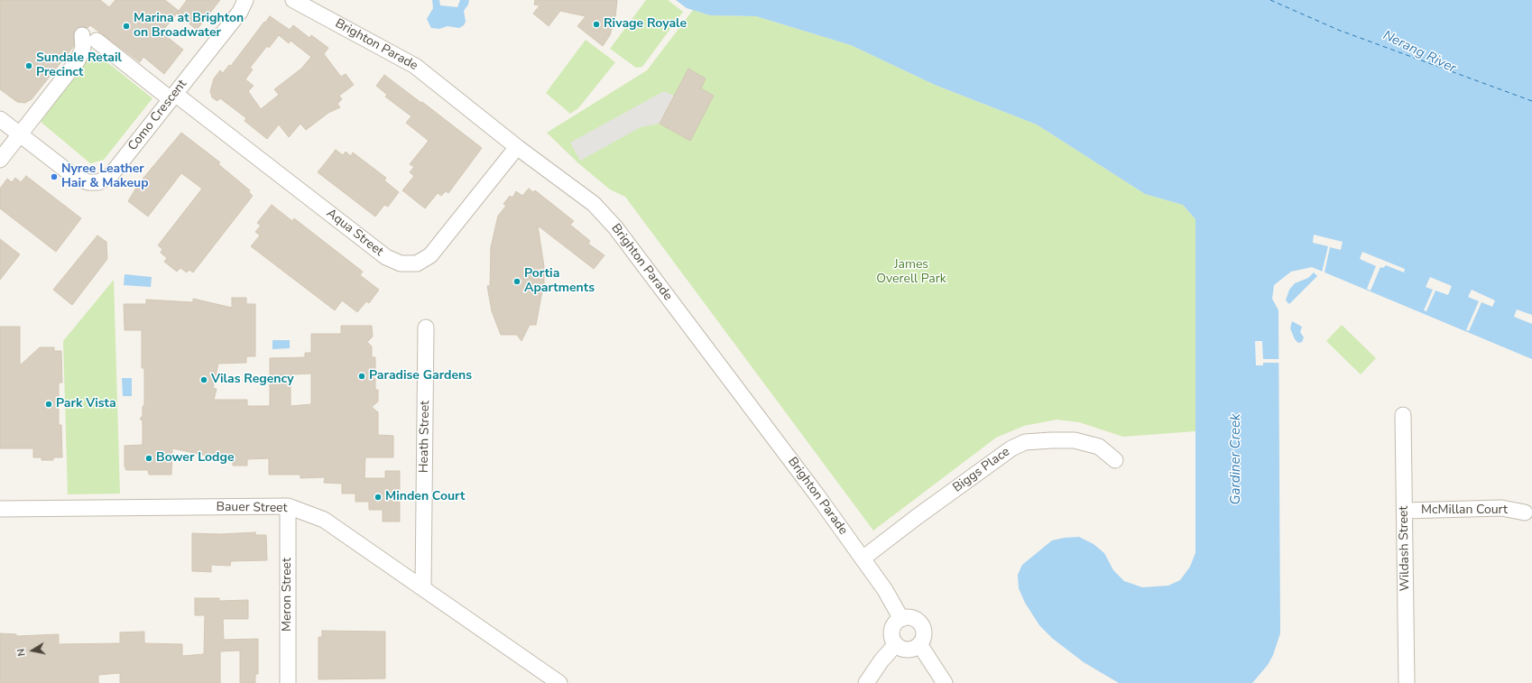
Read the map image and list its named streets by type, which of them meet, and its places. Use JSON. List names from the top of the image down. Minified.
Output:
{"streets":{"street":["Brighton Parade","Como Crescent","Aqua Street","Heath Street","Biggs Place","Bauer Street","McMillan Court","Wildash Street","Meron Street"]},"crossings":[["Brighton Parade","Aqua Street"],["Brighton Parade","Biggs Place"],["Como Crescent","Aqua Street"],["Heath Street","Bauer Street"],["Bauer Street","Meron Street"],["McMillan Court","Wildash Street"]],"water":["Nerang River","Gardiner Creek"],"parks":["James Overell Park"],"places":["Rivage Royale","Marina at Brighton on Broadwater","Sundale Retail Precinct","Nyree Leather Hair & Makeup","Portia Apartments","Paradise Gardens","Vilas Regency","Park Vista","Bower Lodge","Minden Court"],"north":"left"}
